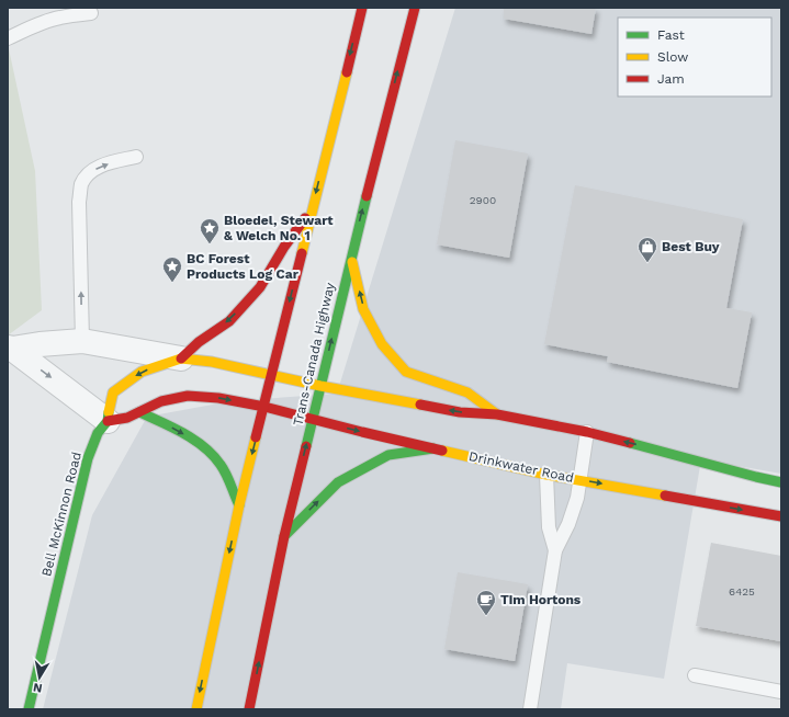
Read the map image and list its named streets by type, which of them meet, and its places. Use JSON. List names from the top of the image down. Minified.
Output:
{"streets":{"main road":["Trans-Canada Highway","Drinkwater Road","Bell McKinnon Road"]},"crossings":[["Trans-Canada Highway","Drinkwater Road"],["Drinkwater Road","Bell McKinnon Road"]],"places":{"place":["Bloedel, Stewart & Welch No. 1","BC Forest Products Log Car"],"shop":["Best Buy"],"cafe":["Tim Hortons"]},"house_numbers":["2900","6425"],"legend":["Fast","Slow","Jam"],"north":"bottom"}
